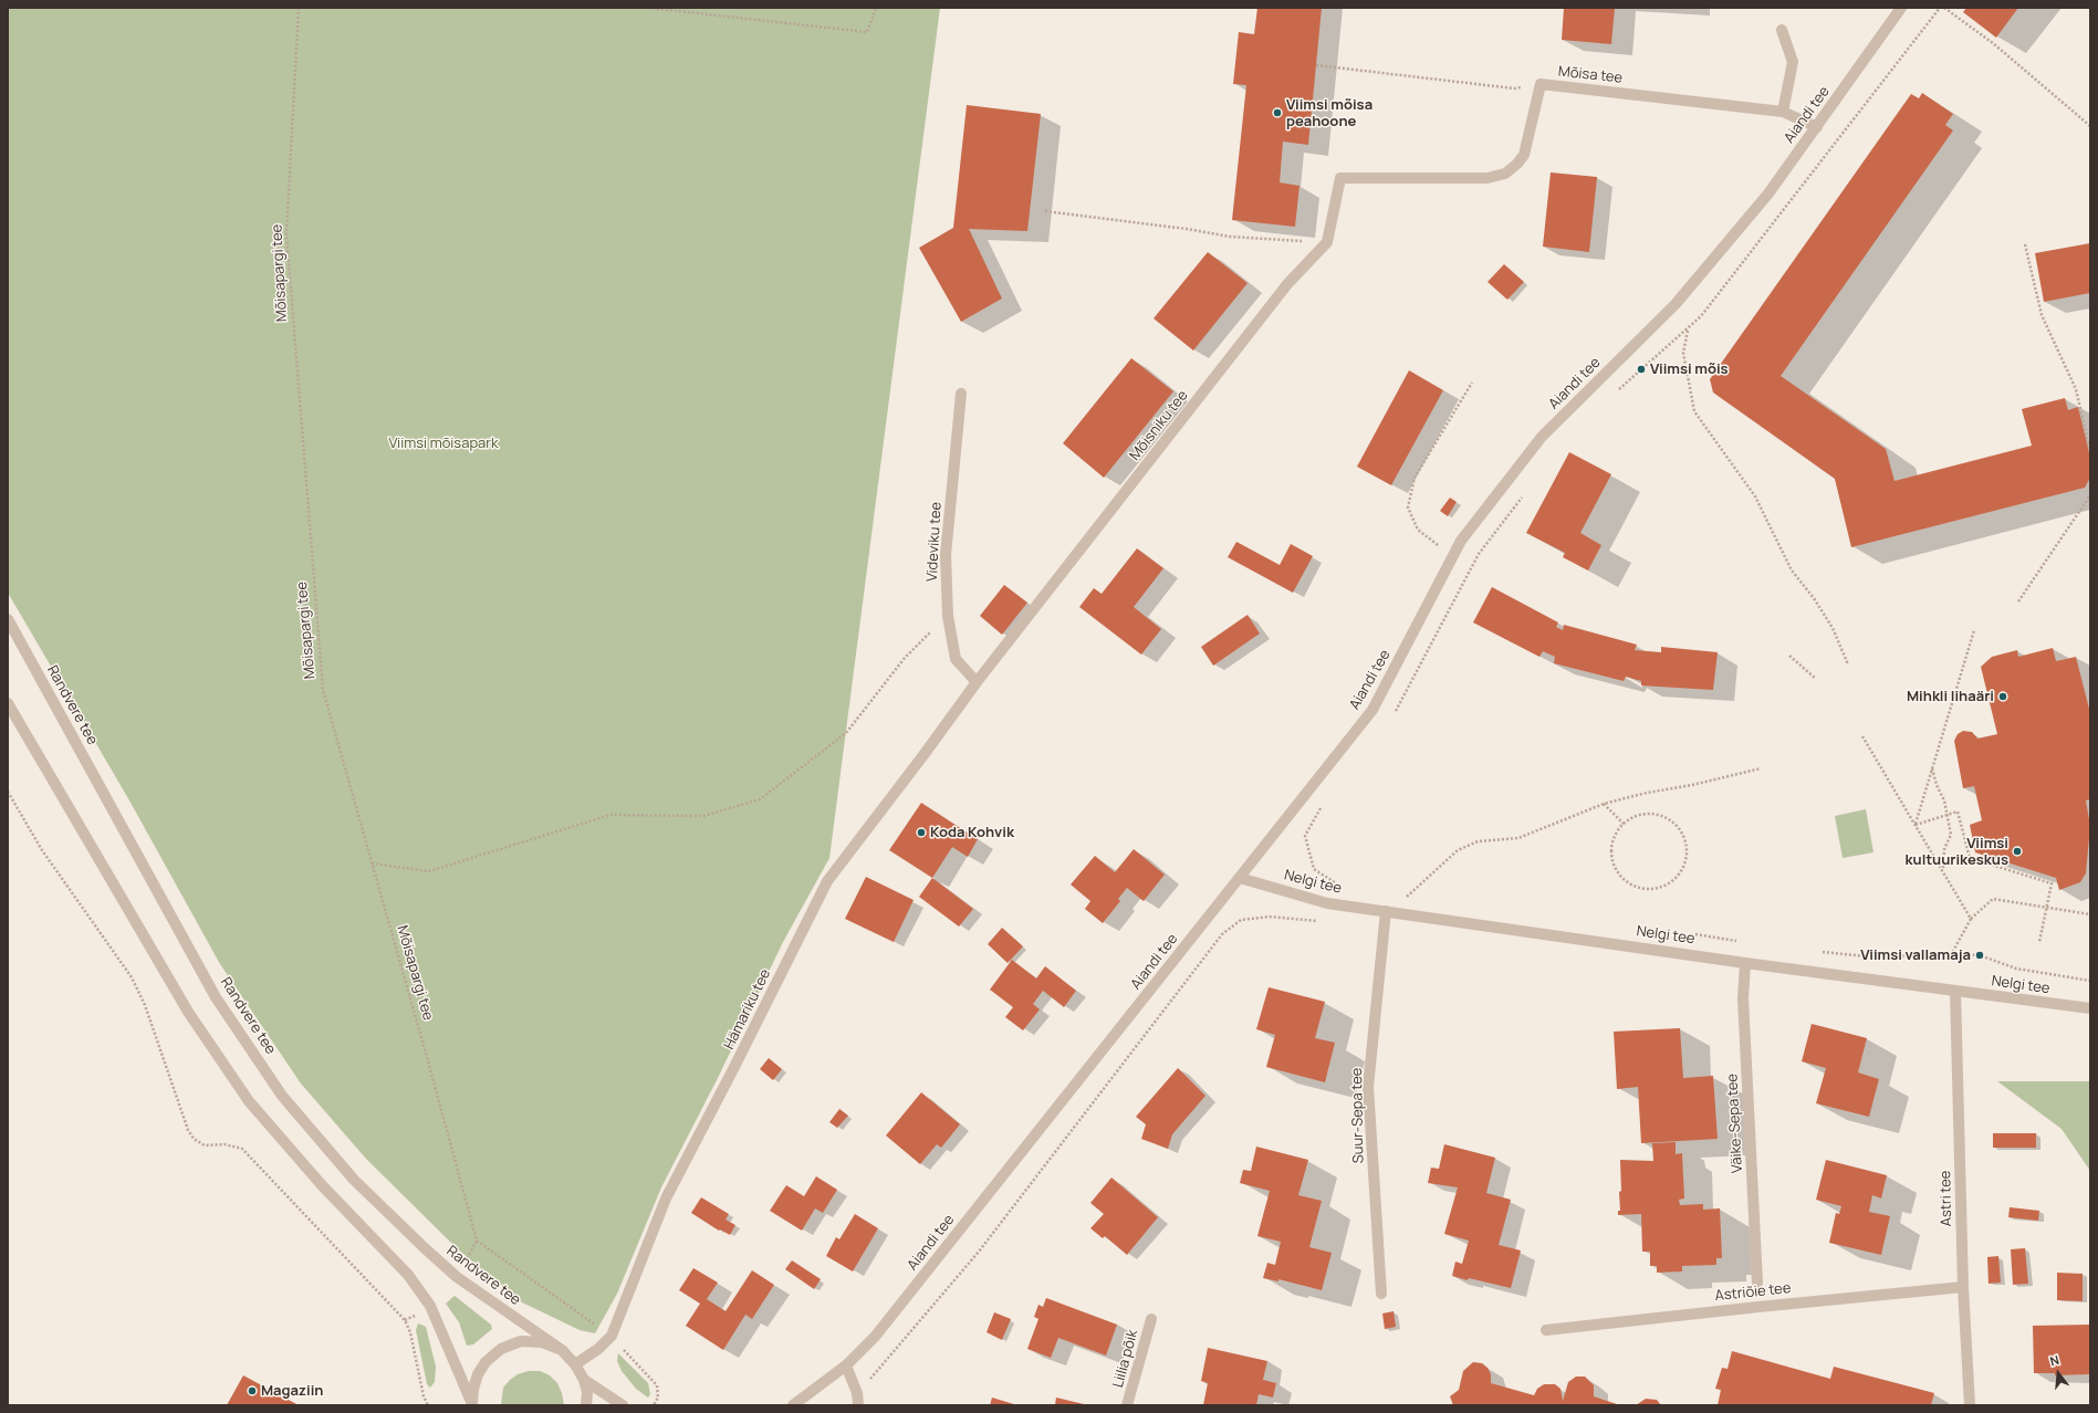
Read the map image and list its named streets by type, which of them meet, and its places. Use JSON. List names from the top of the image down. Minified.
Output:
{"streets":{"street":["Mõisa tee","Aiandi tee","Mõisniku tee","Videviku tee","Randvere tee","Nelgi tee","Hämariku tee","Suur-Sepa tee","Väike-Sepa tee","Astri tee","Astriõie tee","Liilia põik"],"path":["Mõisapargi tee"]},"crossings":[["Mõisa tee","Aiandi tee"],["Mõisa tee","Mõisniku tee"],["Aiandi tee","Nelgi tee"],["Mõisniku tee","Videviku tee"],["Mõisniku tee","Hämariku tee"],["Videviku tee","Hämariku tee"],["Nelgi tee","Suur-Sepa tee"],["Nelgi tee","Väike-Sepa tee"],["Nelgi tee","Astri tee"],["Astri tee","Astriõie tee"]],"parks":["Viimsi mõisapark"],"places":["Viimsi mõisa peahoone","Viimsi mõis","Mihkli lihaäri","Koda Kohvik","Viimsi kultuurikeskus","Viimsi vallamaja","Magaziin"],"north":"top"}
